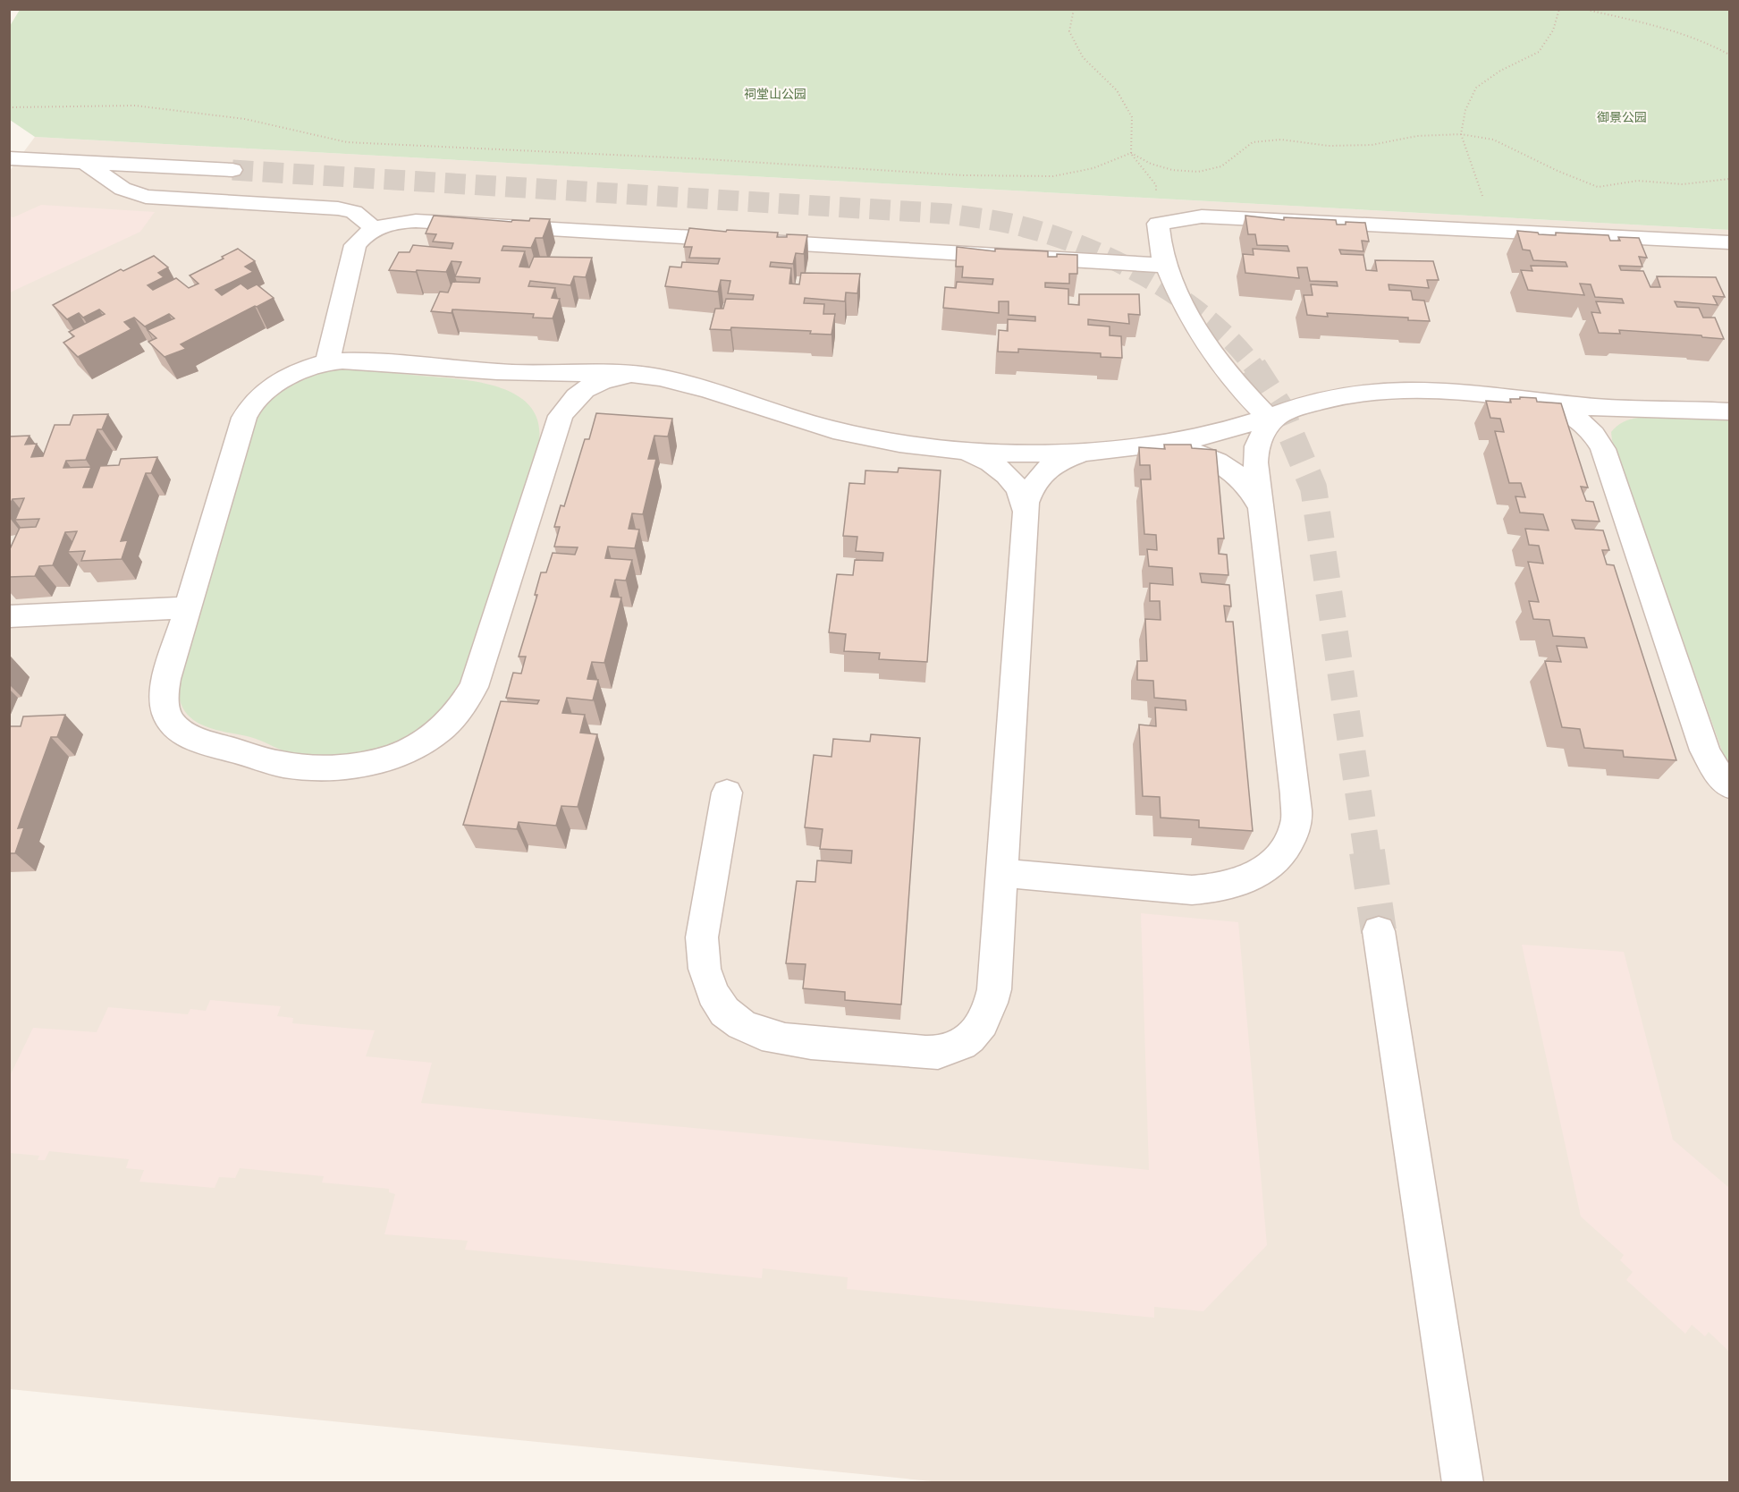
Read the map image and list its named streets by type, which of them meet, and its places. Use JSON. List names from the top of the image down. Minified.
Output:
{"parks":["祠堂山公园","御景公园"]}
